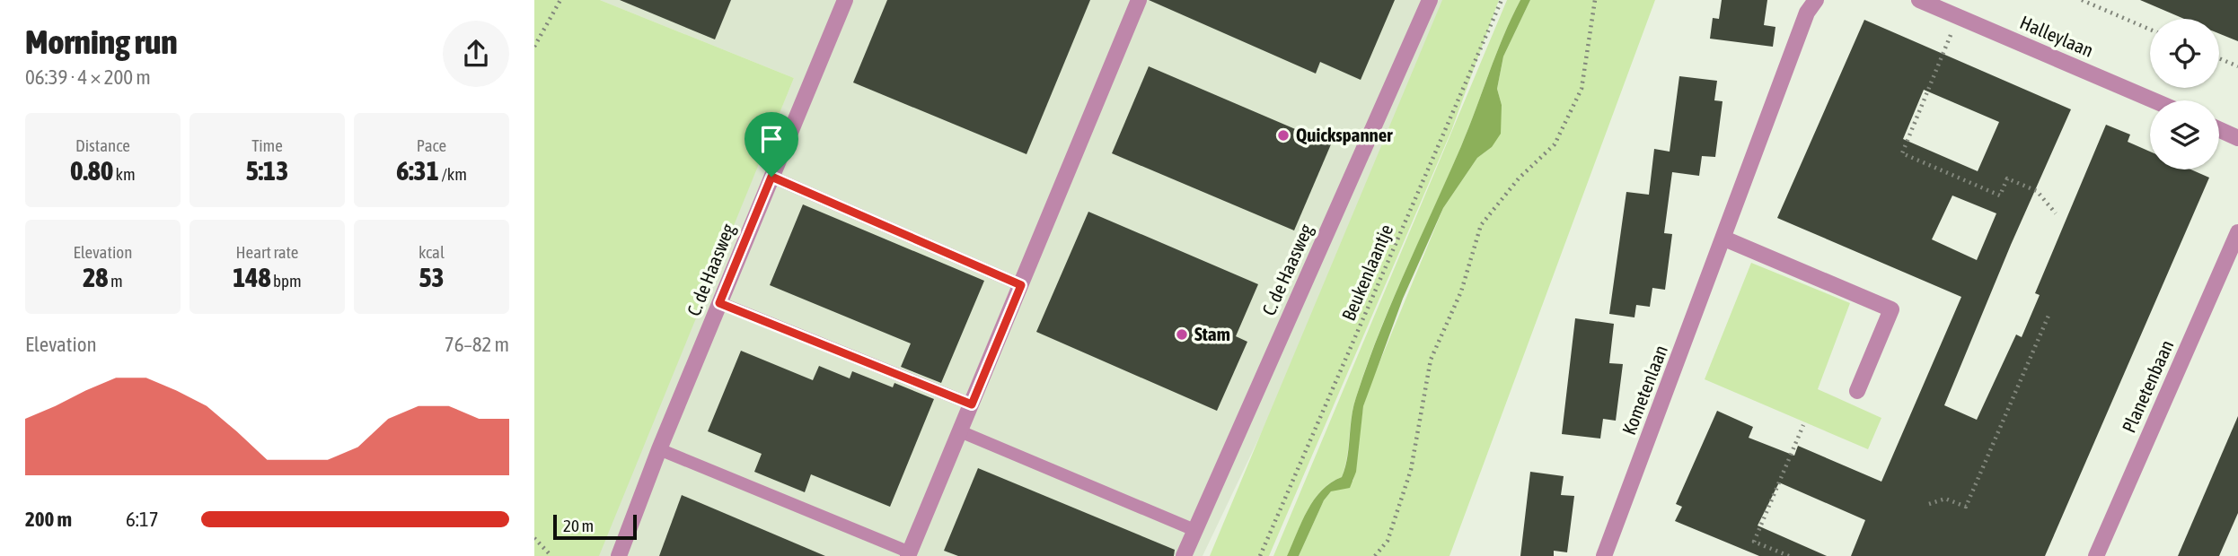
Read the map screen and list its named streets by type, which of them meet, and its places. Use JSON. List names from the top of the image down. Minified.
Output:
{"streets":{"street":["Halleylaan","C. de Haasweg","Planetenbaan","Kometenlaan"],"path":["Beukenlaantje"]},"places":["Quickspanner","Stam"],"scale_bar":"20 m","page":{"heading":["Morning run","06:39 · 4 × 200 m"],"stats":[["Distance","0.80 km"],["Time","5:13"],["Pace","6:31 /km"],["Elevation","28 m"],["Heart rate","148 bpm"],["kcal","53"]],"chart":["Elevation","76–82 m"],"list":[{"name":"200 m","note":"6:17"}],"scale":"20 m"}}
